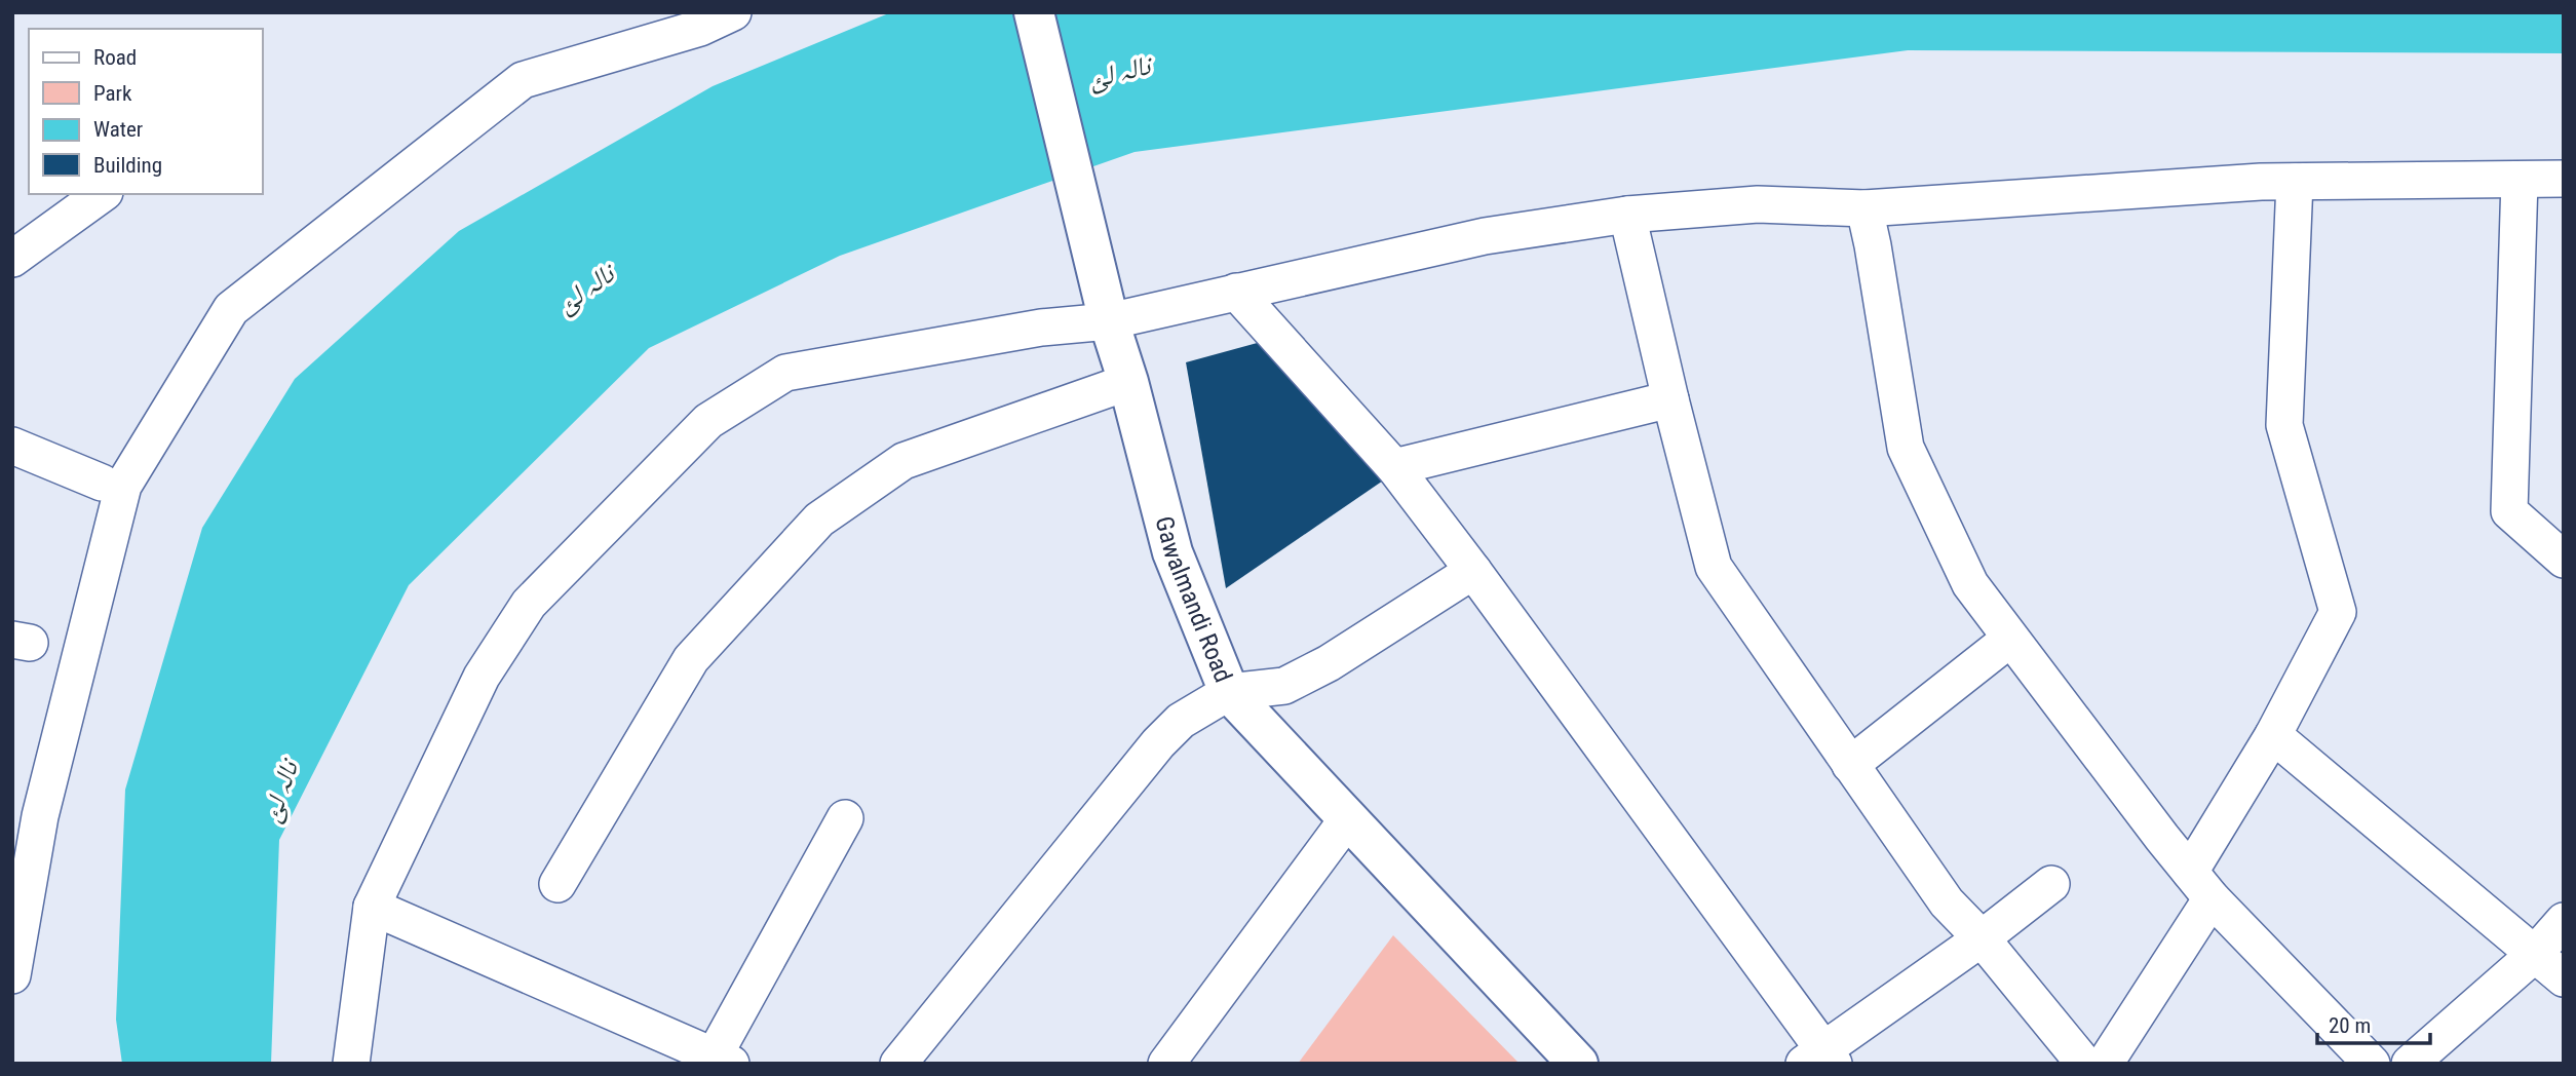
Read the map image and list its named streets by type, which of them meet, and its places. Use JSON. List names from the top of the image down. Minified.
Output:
{"streets":{"street":["Gawalmandi Road"]},"water":["نالہ لئ"],"legend":["Road","Park","Water","Building"],"scale_bar":"20 m"}
